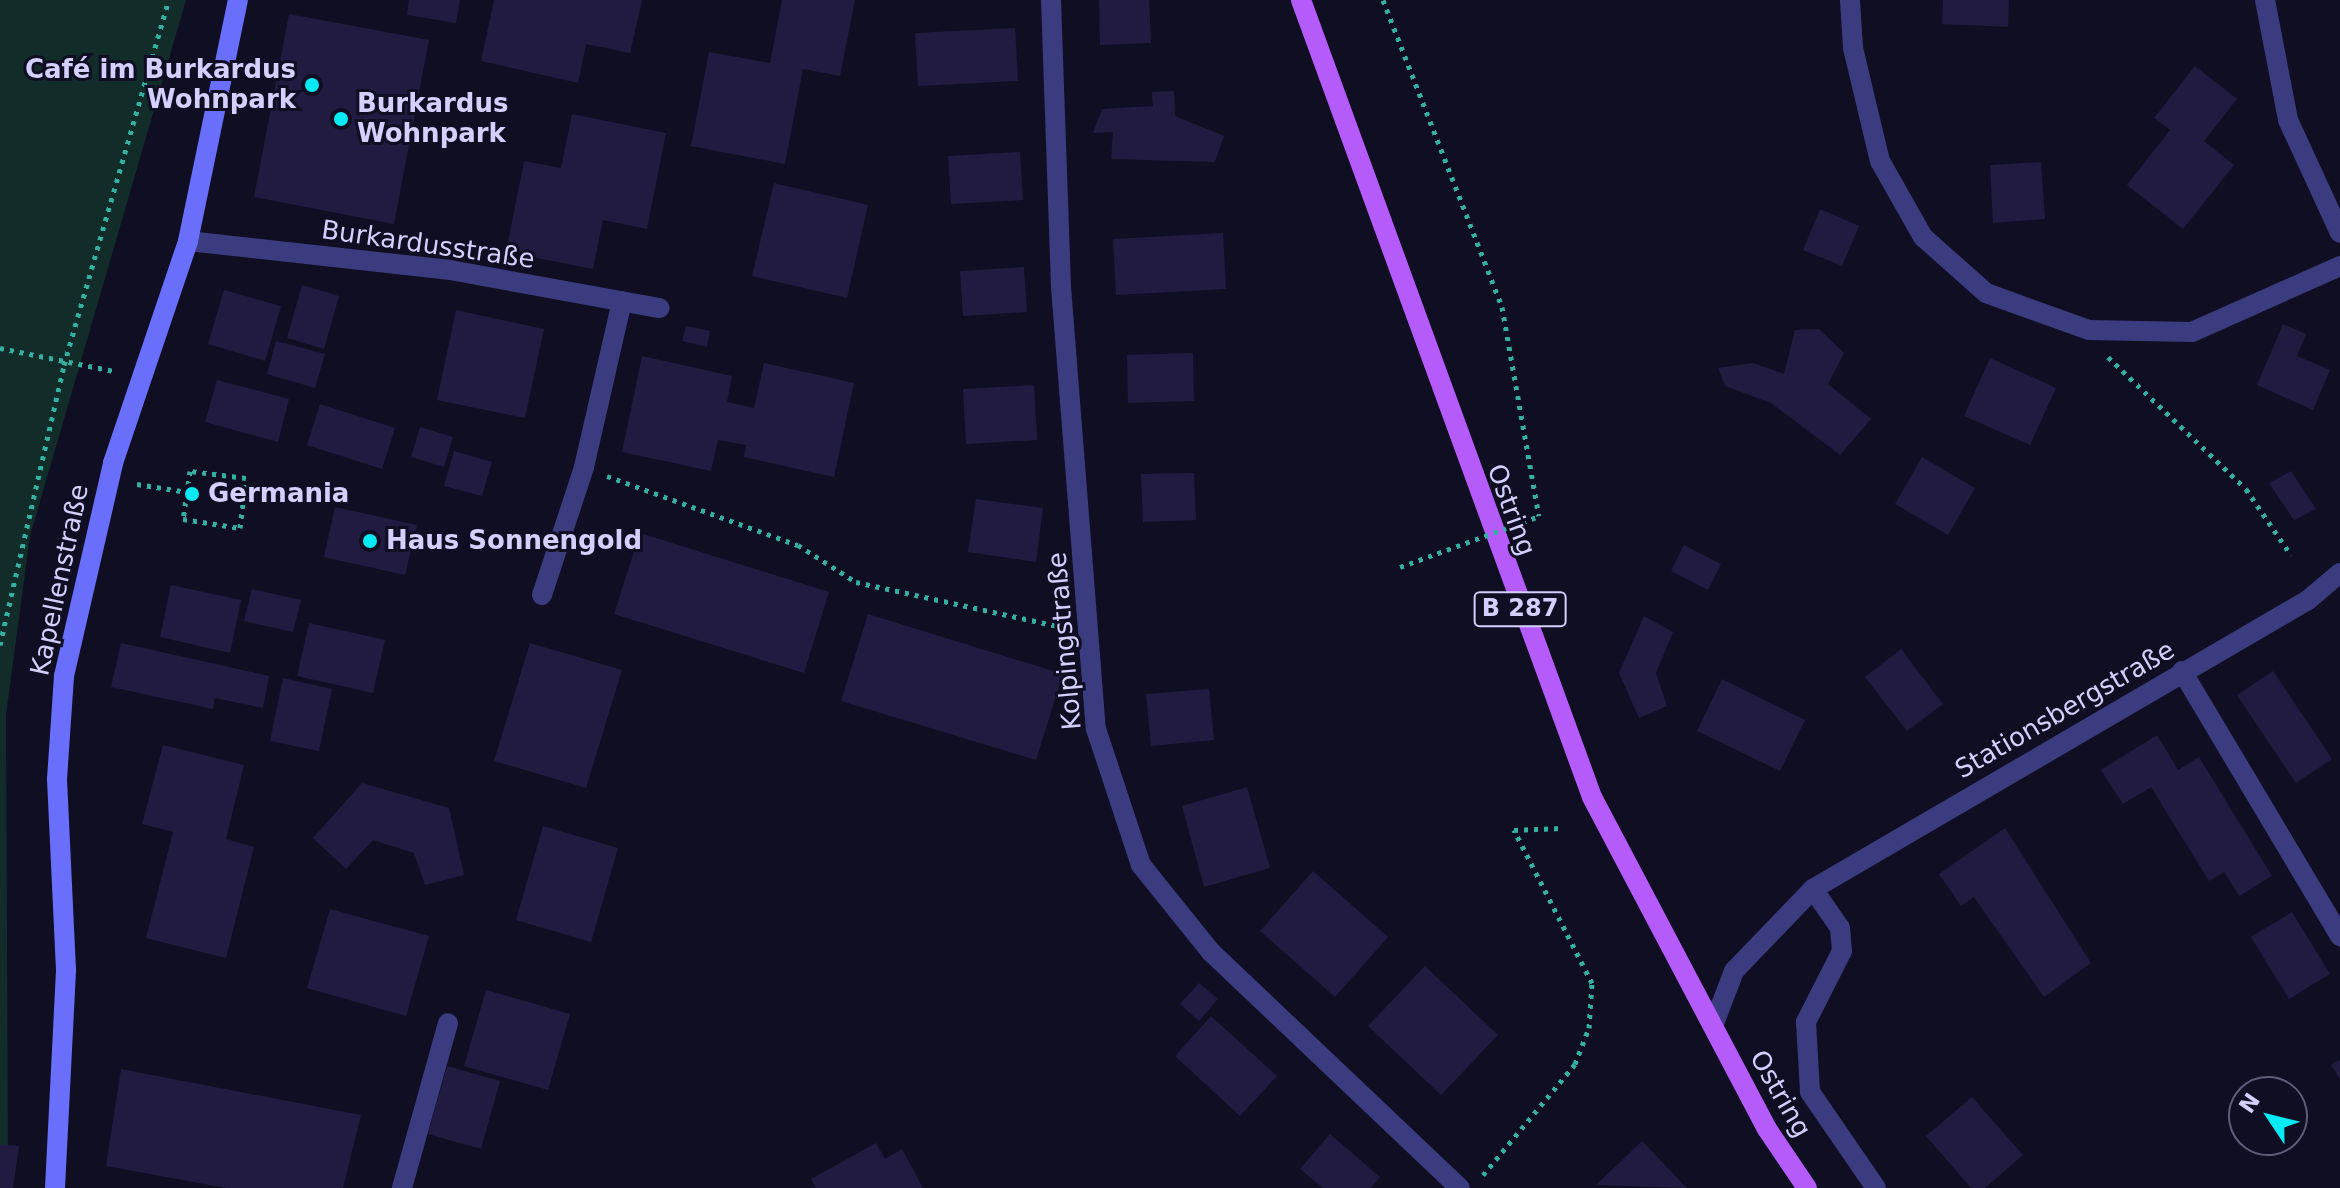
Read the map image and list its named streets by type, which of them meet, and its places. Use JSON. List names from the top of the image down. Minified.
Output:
{"streets":{"main road":["Ostring","B 287"],"street":["Burkardusstraße","Kapellenstraße","Kolpingstraße","Stationsbergstraße"]},"crossings":[["Burkardusstraße","Kapellenstraße"],["Ostring","Stationsbergstraße"]],"places":["Café im Burkardus Wohnpark","Burkardus Wohnpark","Germania","Haus Sonnengold"],"north":"top left"}
